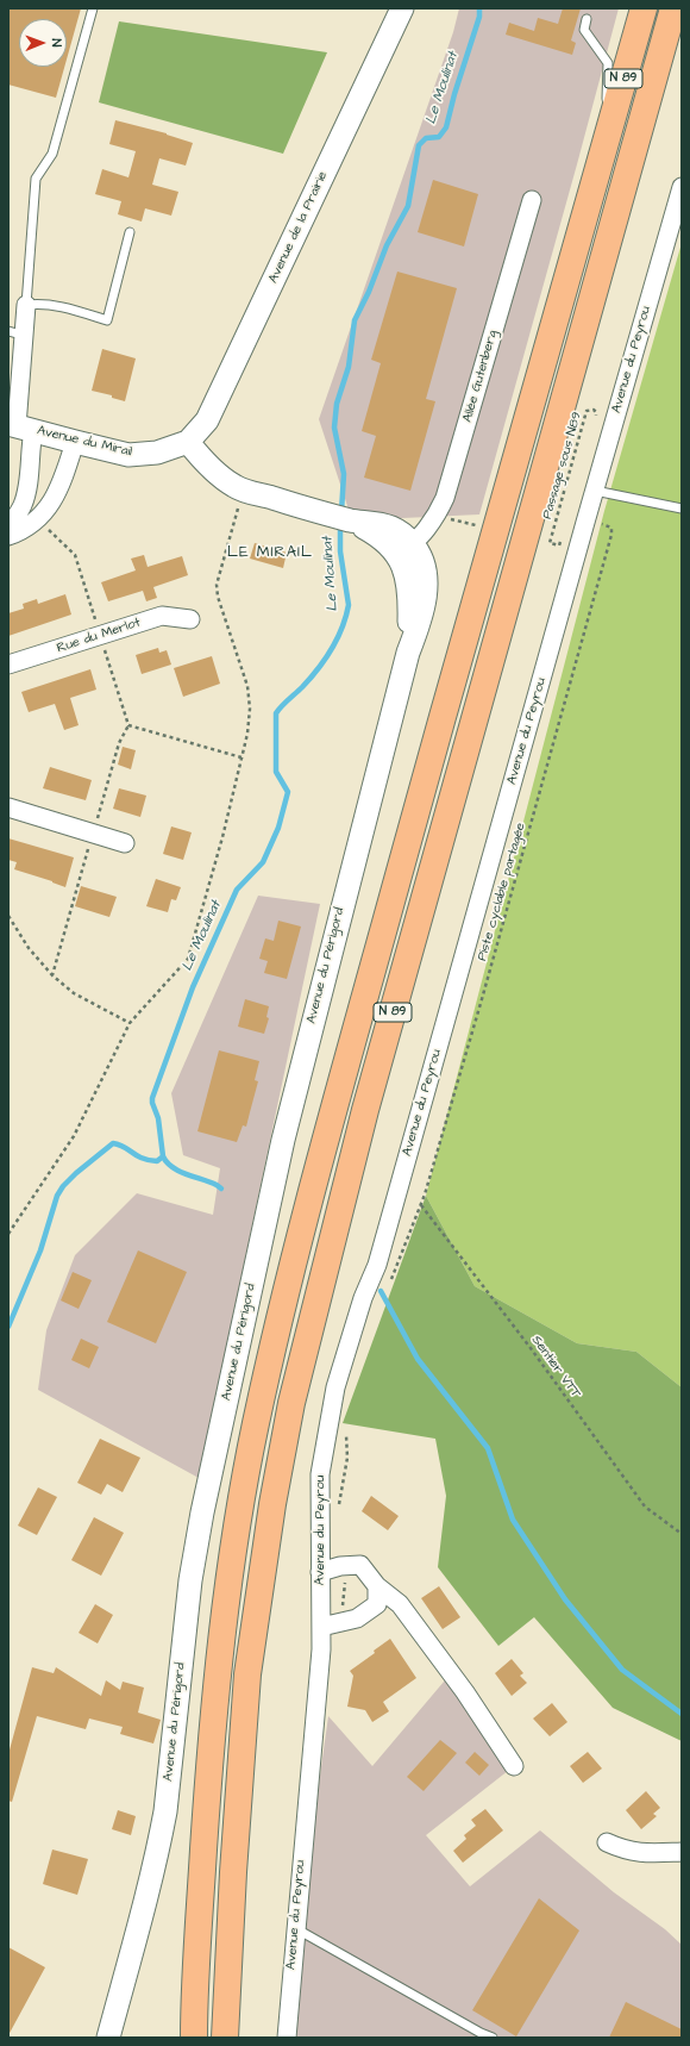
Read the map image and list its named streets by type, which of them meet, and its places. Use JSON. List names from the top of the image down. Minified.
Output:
{"streets":{"highway":["N 89"],"street":["Avenue de la Prairie","Avenue du Peyrou","Allée Gutenberg","Avenue du Mirail","Rue du Merlot","Avenue du Périgord"],"path":["Passage sous N89","Piste cyclable partagée","Sentier VTT"]},"crossings":[["Avenue de la Prairie","Avenue du Mirail"],["Avenue de la Prairie","Avenue du Périgord"],["Avenue du Peyrou","Piste cyclable partagée"],["Allée Gutenberg","Avenue du Périgord"],["Avenue du Mirail","Avenue du Périgord"],["Piste cyclable partagée","Sentier VTT"]],"districts":["LE MIRAIL"],"water":["Le Moulinat"],"north":"right"}
